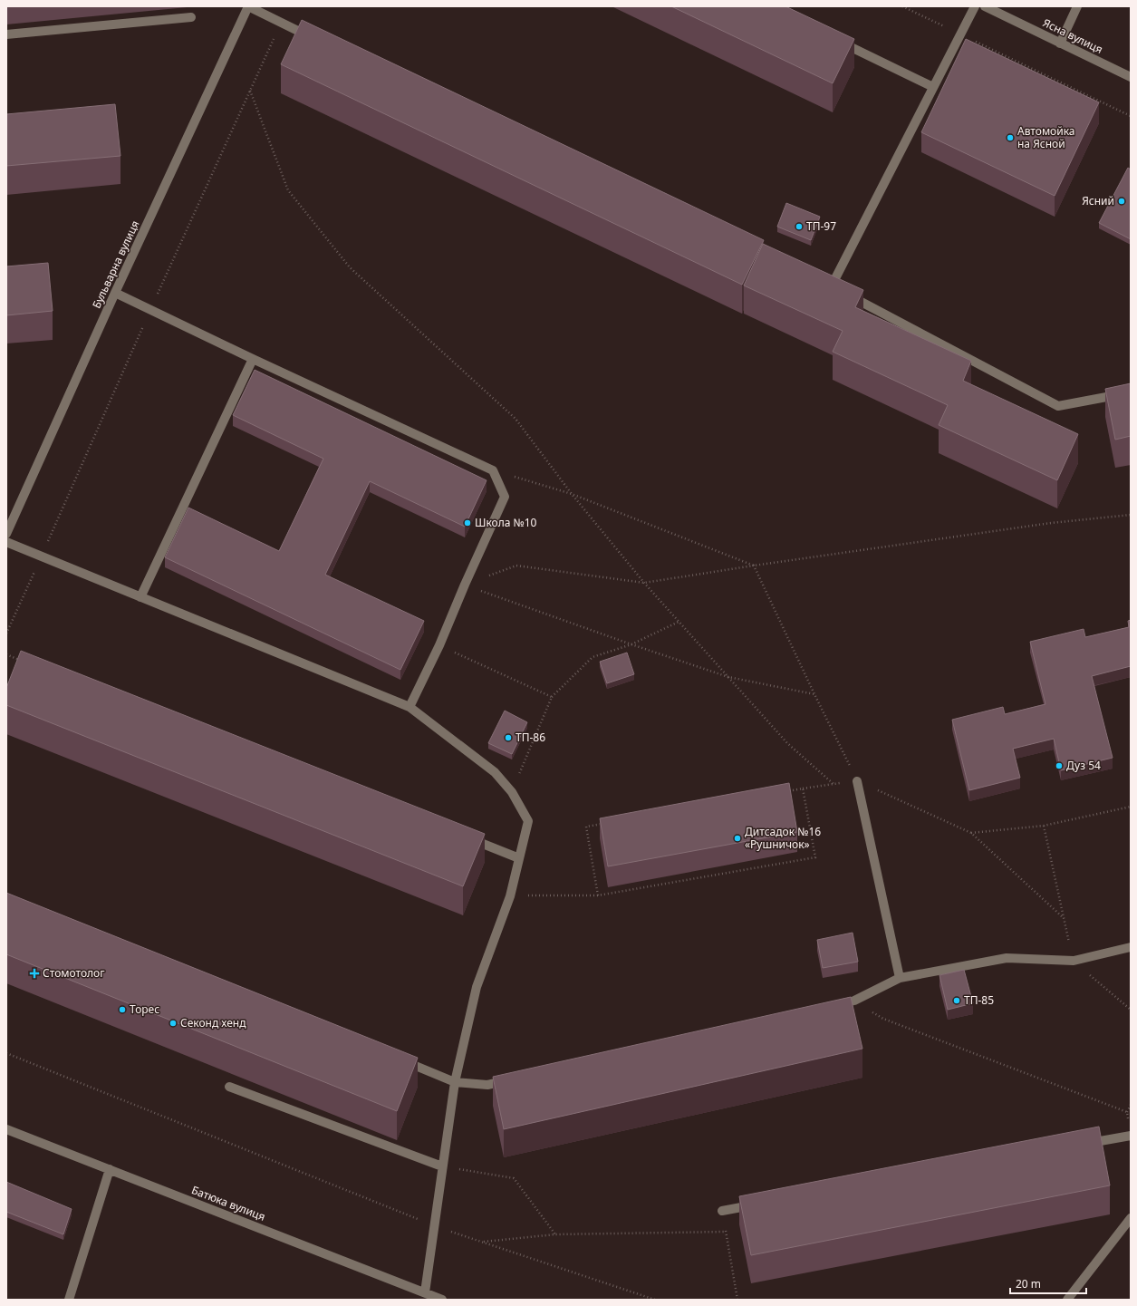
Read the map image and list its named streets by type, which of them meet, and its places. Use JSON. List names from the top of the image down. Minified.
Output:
{"streets":{"street":["Ясна вулиця","Бульварна вулиця","Батюка вулиця"]},"places":{"other":["Автомойка на Ясной","Ясний","ТП-97","Школа №10","ТП-86","Дуз 54","Дитсадок №16 «Рушничок»","ТП-85","Торес","Секонд хенд"],"health":["Стомотолог"]},"scale_bar":"20 m"}
